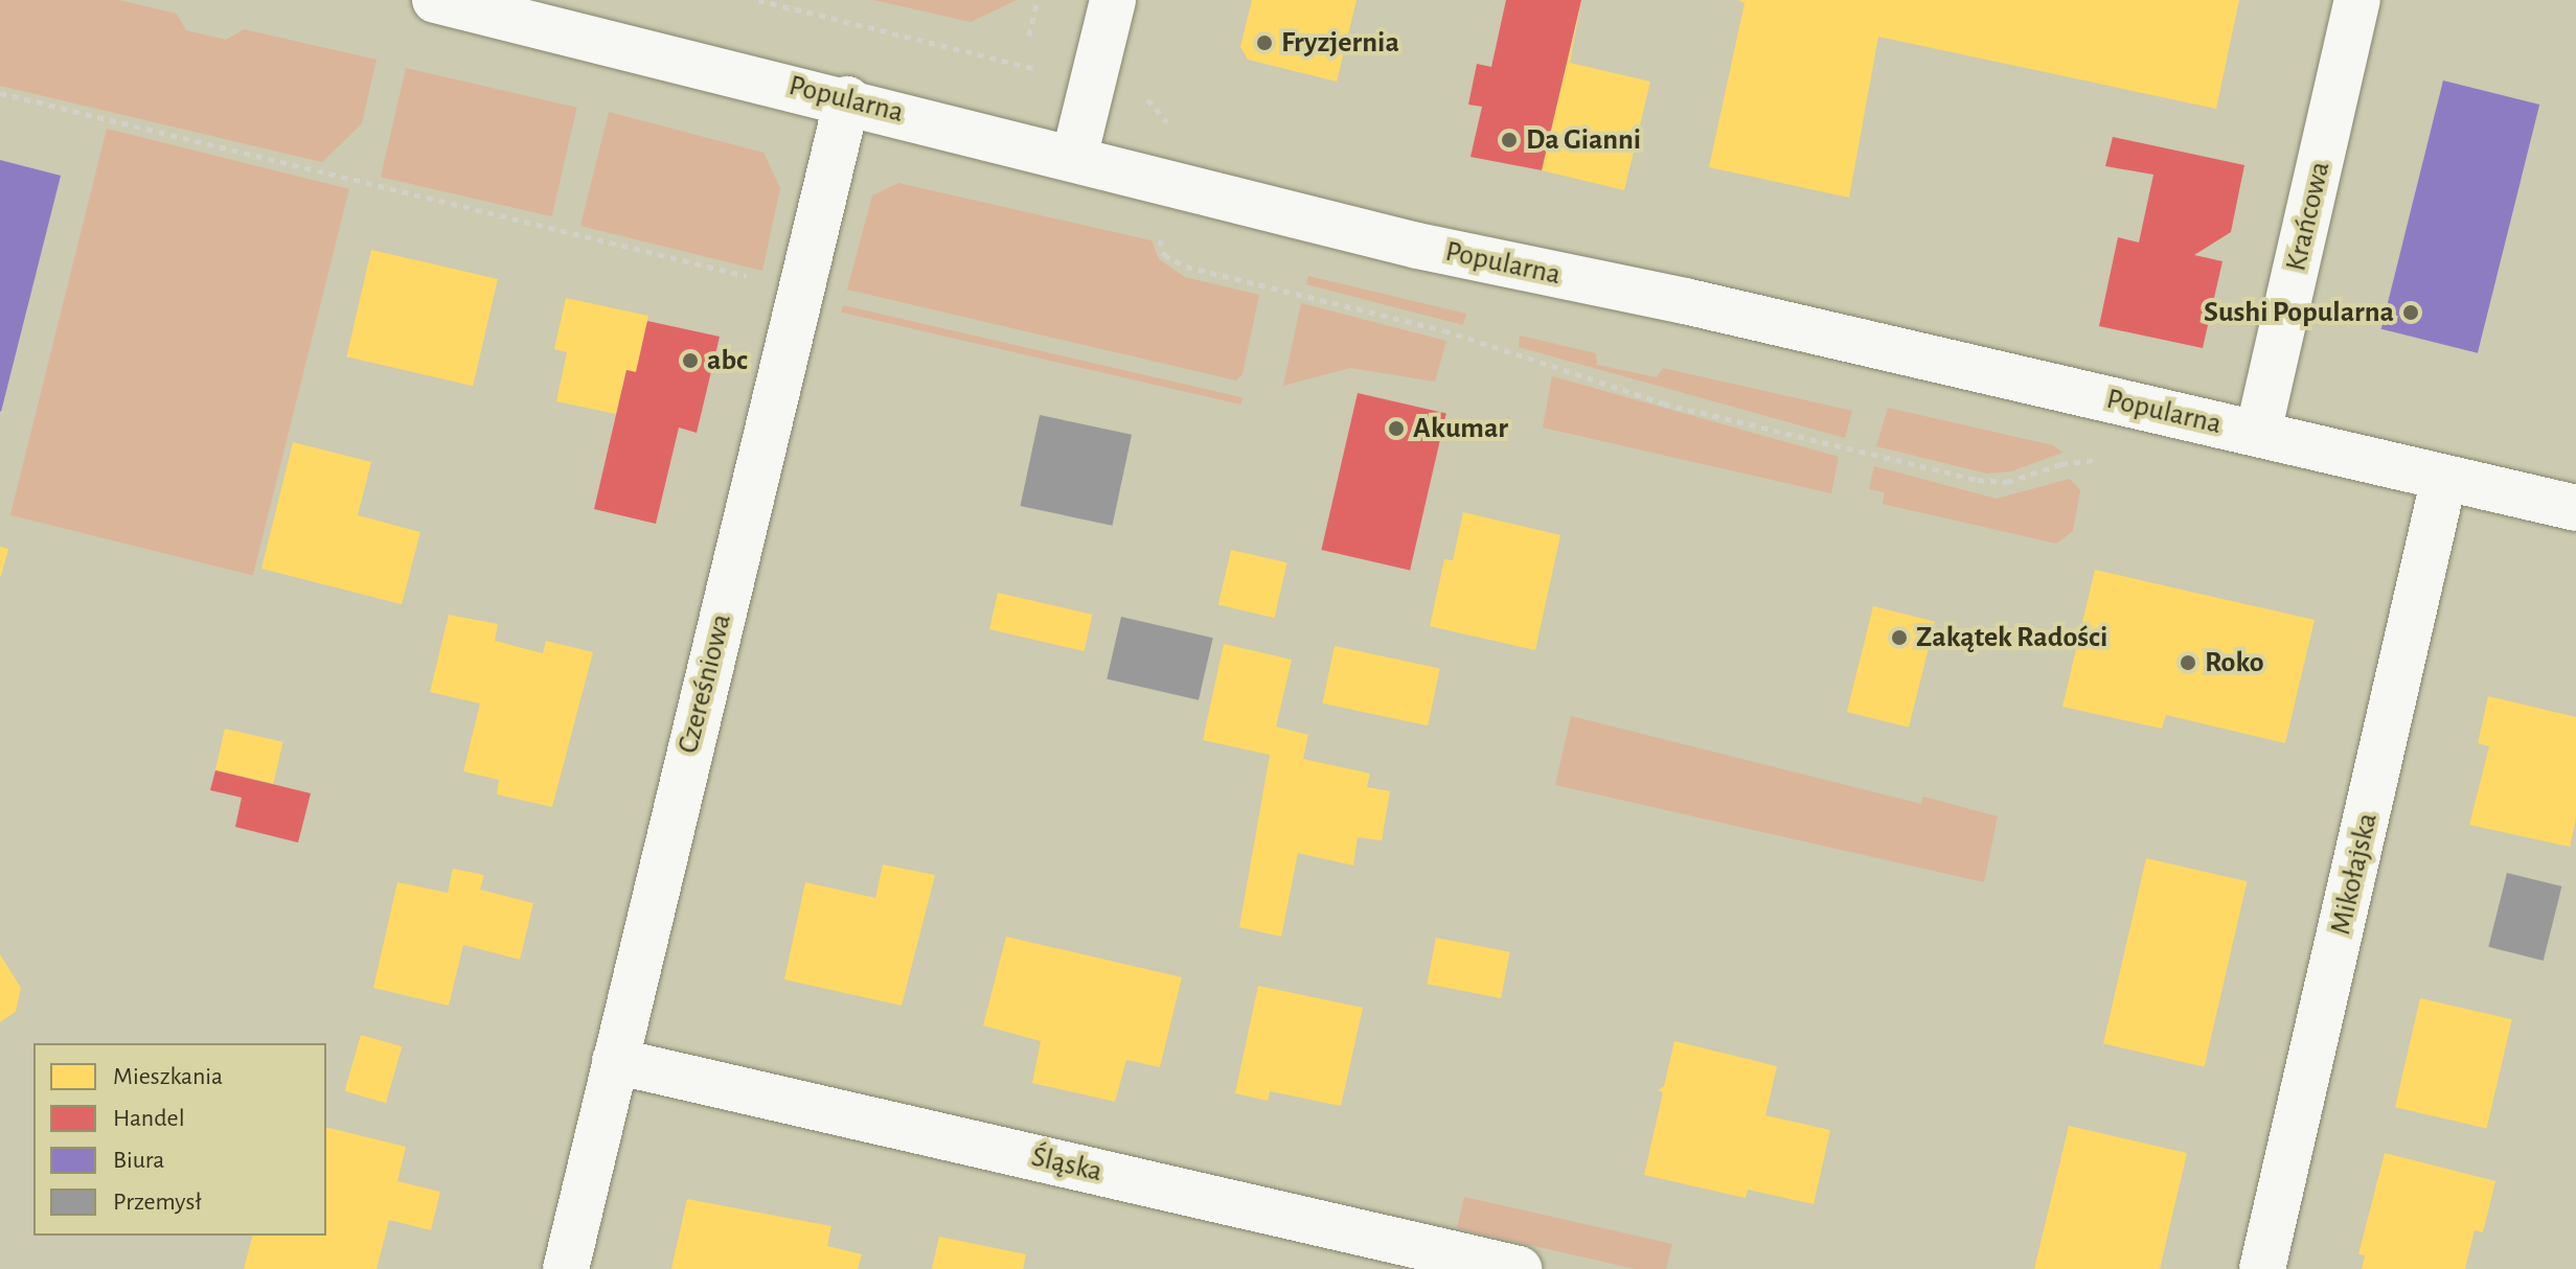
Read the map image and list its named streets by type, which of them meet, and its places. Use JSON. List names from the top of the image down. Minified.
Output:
{"streets":{"street":["Popularna","Krańcowa","Czereśniowa","Mikołajska","Śląska"]},"crossings":[["Popularna","Krańcowa"],["Popularna","Czereśniowa"],["Popularna","Mikołajska"],["Czereśniowa","Śląska"]],"places":["Fryzjernia","Da Gianni","Sushi Popularna","abc","Akumar","Zakątek Radości","Roko"],"legend":["Mieszkania","Handel","Biura","Przemysł"]}
